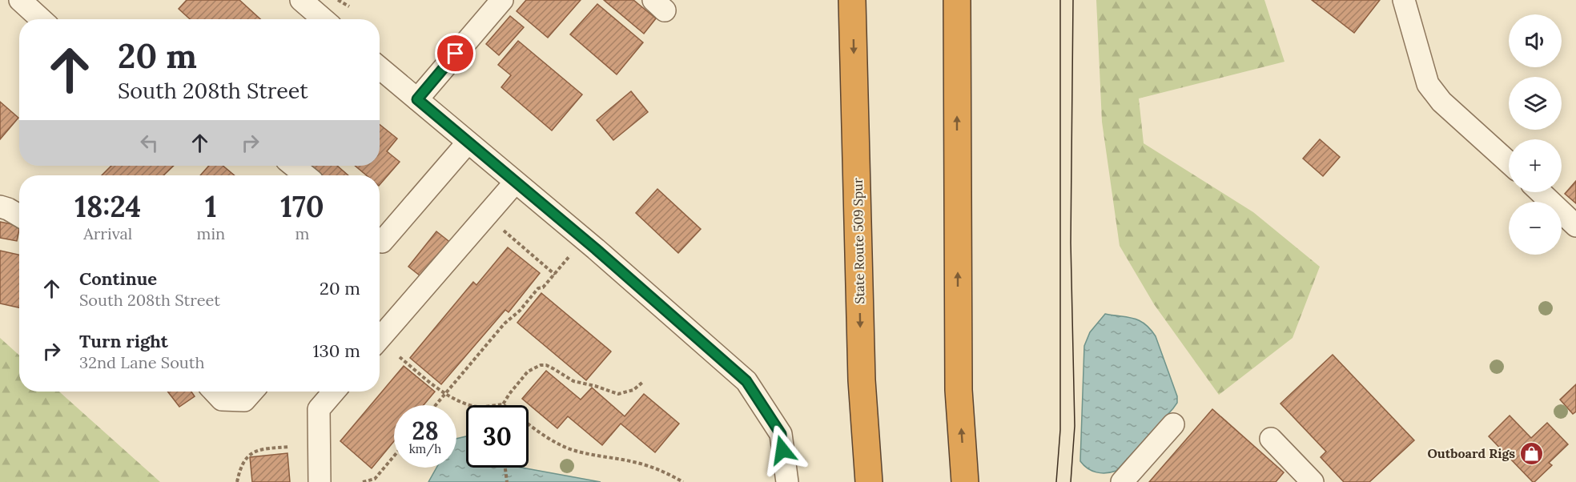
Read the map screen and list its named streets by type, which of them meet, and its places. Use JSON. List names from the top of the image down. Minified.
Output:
{"streets":{"highway":["State Route 509 Spur"]},"places":{"shop":["Outboard Rigs"]},"page":{"map_buttons":["+","−"],"turn":["20 m","South 208th Street"],"eta":["18:24","Arrival","1","min","170","m"],"list":[{"name":"Continue","note":"South 208th Street","value":"20 m"},{"name":"Turn right","note":"32nd Lane South","value":"130 m"}],"speed":"28 km/h","limit":"30"}}
